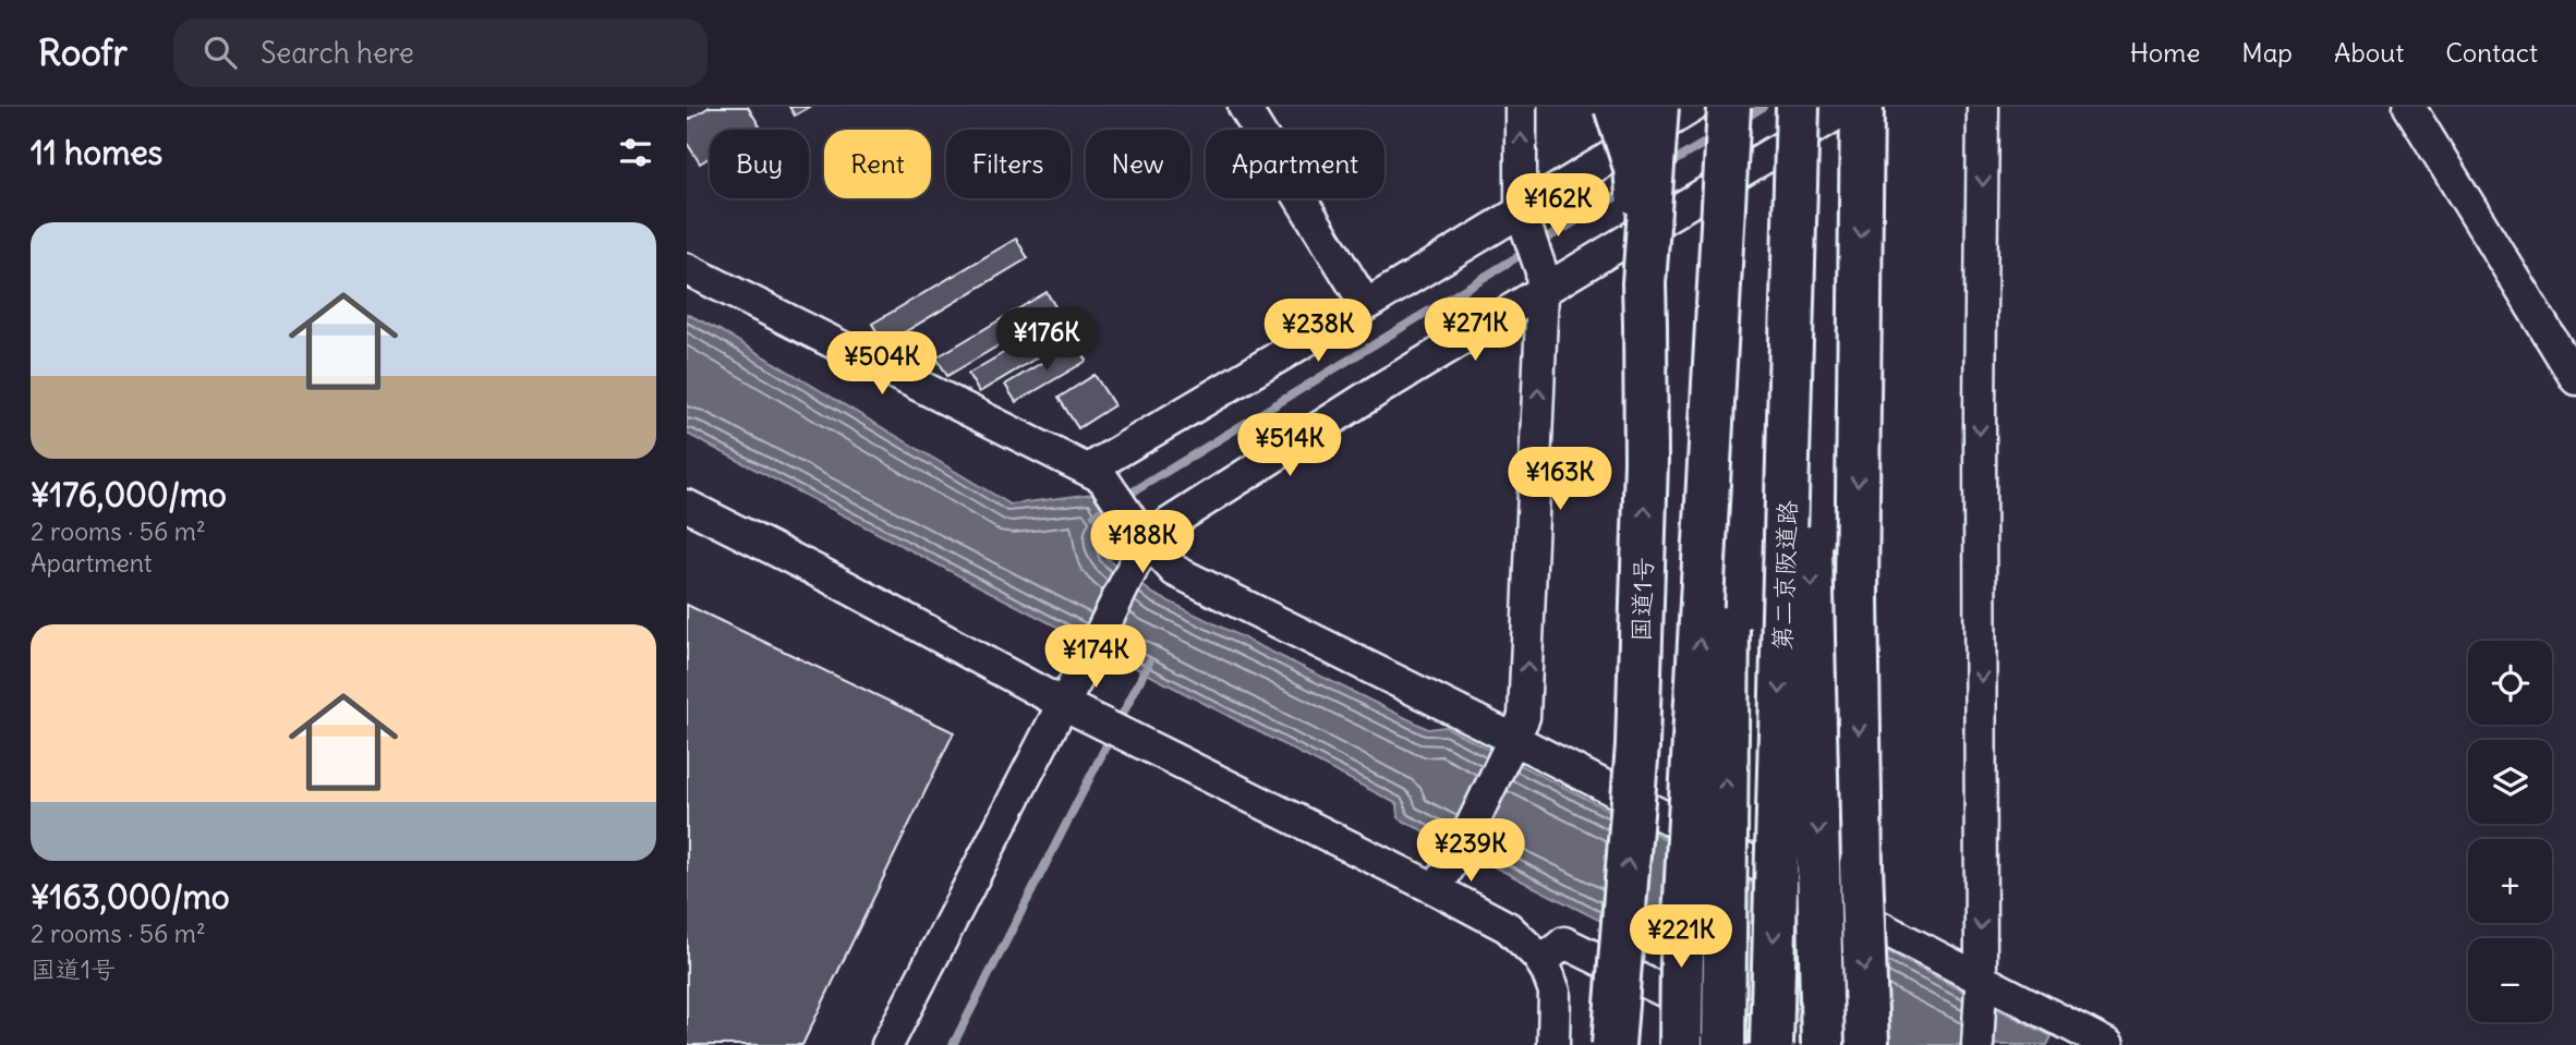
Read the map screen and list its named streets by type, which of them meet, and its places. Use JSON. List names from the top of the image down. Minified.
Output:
{"streets":{"highway":["第二京阪道路","国道1号"]},"page":{"header":"Roofr","search":"Search here","nav":["Home","Map","About","Contact"],"heading":"11 homes","chip":["Buy","Rent","Filters","New","Apartment"],"price":["¥162K","¥271K","¥238K","¥176K","¥504K","¥514K","¥163K","¥188K","¥174K","¥239K","¥221K"],"list":[{"name":"¥176,000/mo","note":"2 rooms · 56 m² · Apartment"},{"name":"¥163,000/mo","note":"2 rooms · 56 m² · 国道1号"}],"map_buttons":["+","−"]}}
